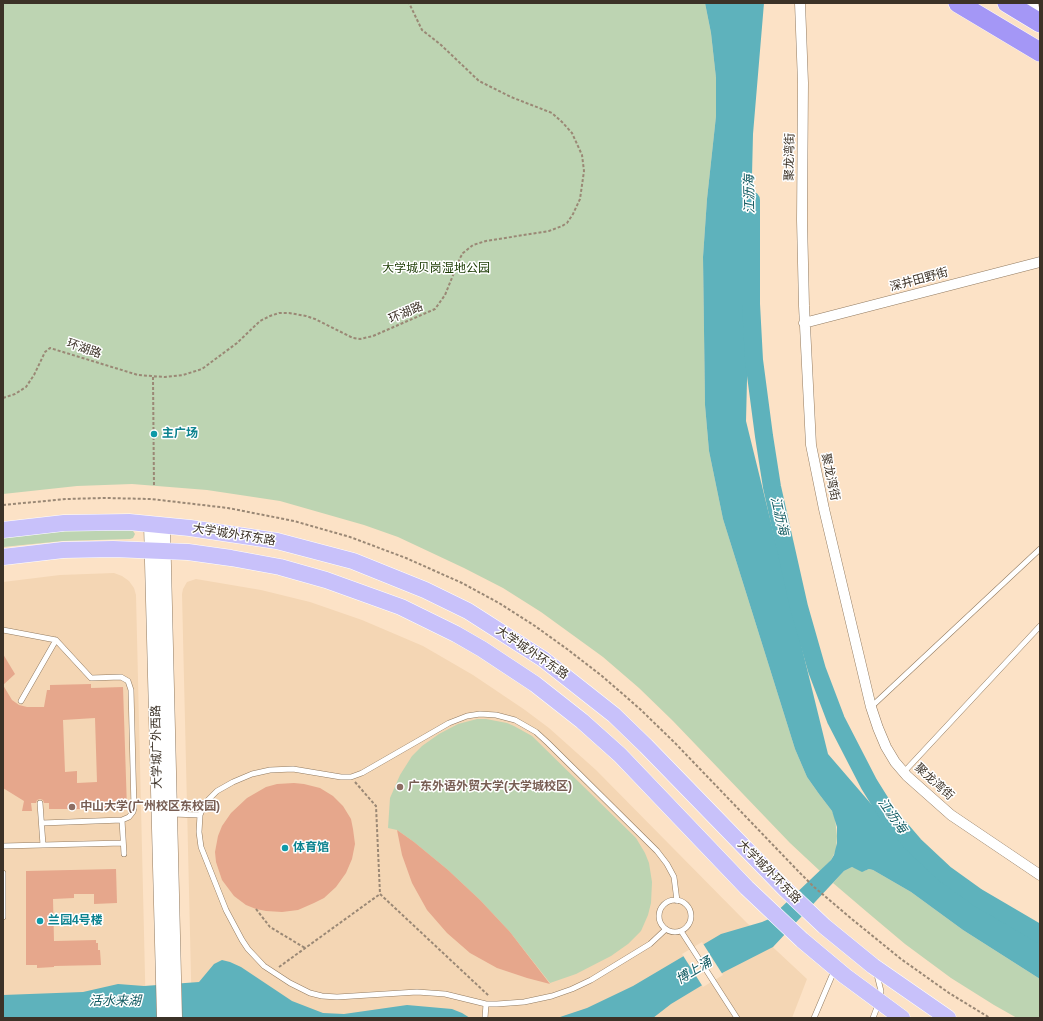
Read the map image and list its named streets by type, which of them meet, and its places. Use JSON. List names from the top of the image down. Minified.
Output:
{"streets":{"main road":["大学城外环东路","大学城广外西路"],"street":["聚龙湾街","深井田野街"],"path":["环湖路"]},"crossings":[["聚龙湾街","深井田野街"],["大学城外环东路","大学城广外西路"]],"water":["江沥海","博上涌","活水来湖"],"parks":["大学城贝岗湿地公园"],"places":["主广场","广东外语外贸大学(大学城校区)","中山大学(广州校区东校园)","体育馆","兰园4号楼"]}
